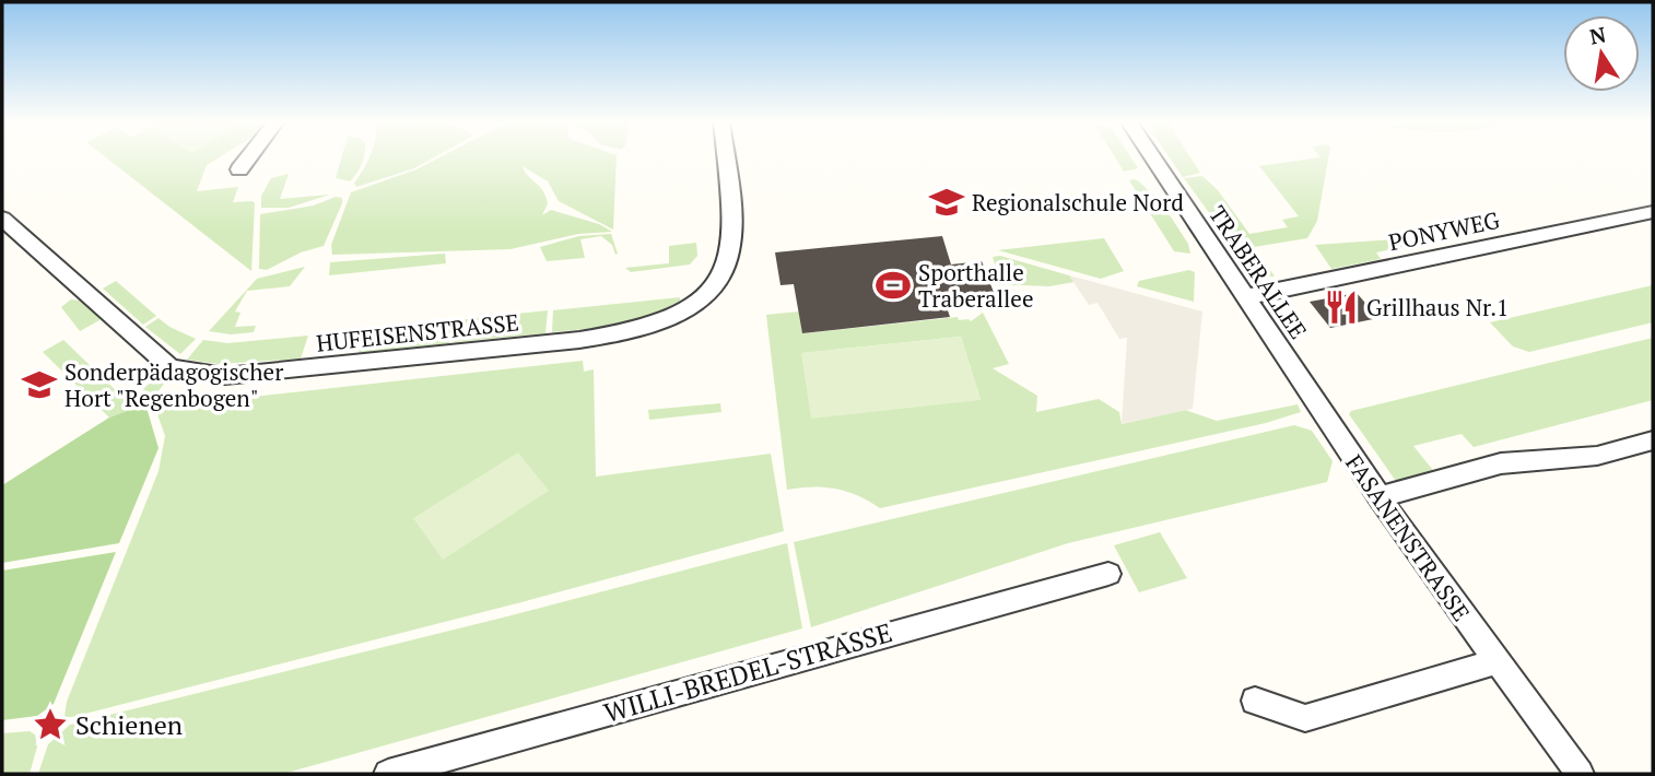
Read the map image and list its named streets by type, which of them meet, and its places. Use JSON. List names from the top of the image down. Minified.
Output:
{"streets":{"street":["PONYWEG","TRABERALLEE","HUFEISENSTRASSE","FASANENSTRASSE","WILLI-BREDEL-STRASSE"]},"crossings":[["PONYWEG","TRABERALLEE"],["TRABERALLEE","FASANENSTRASSE"]],"places":{"school or university":["Regionalschule Nord","Sonderpädagogischer Hort \"Regenbogen\""],"sports":["Sporthalle Traberallee"],"restaurant":["Grillhaus Nr.1"],"place":["Schienen"]},"north":"top"}
